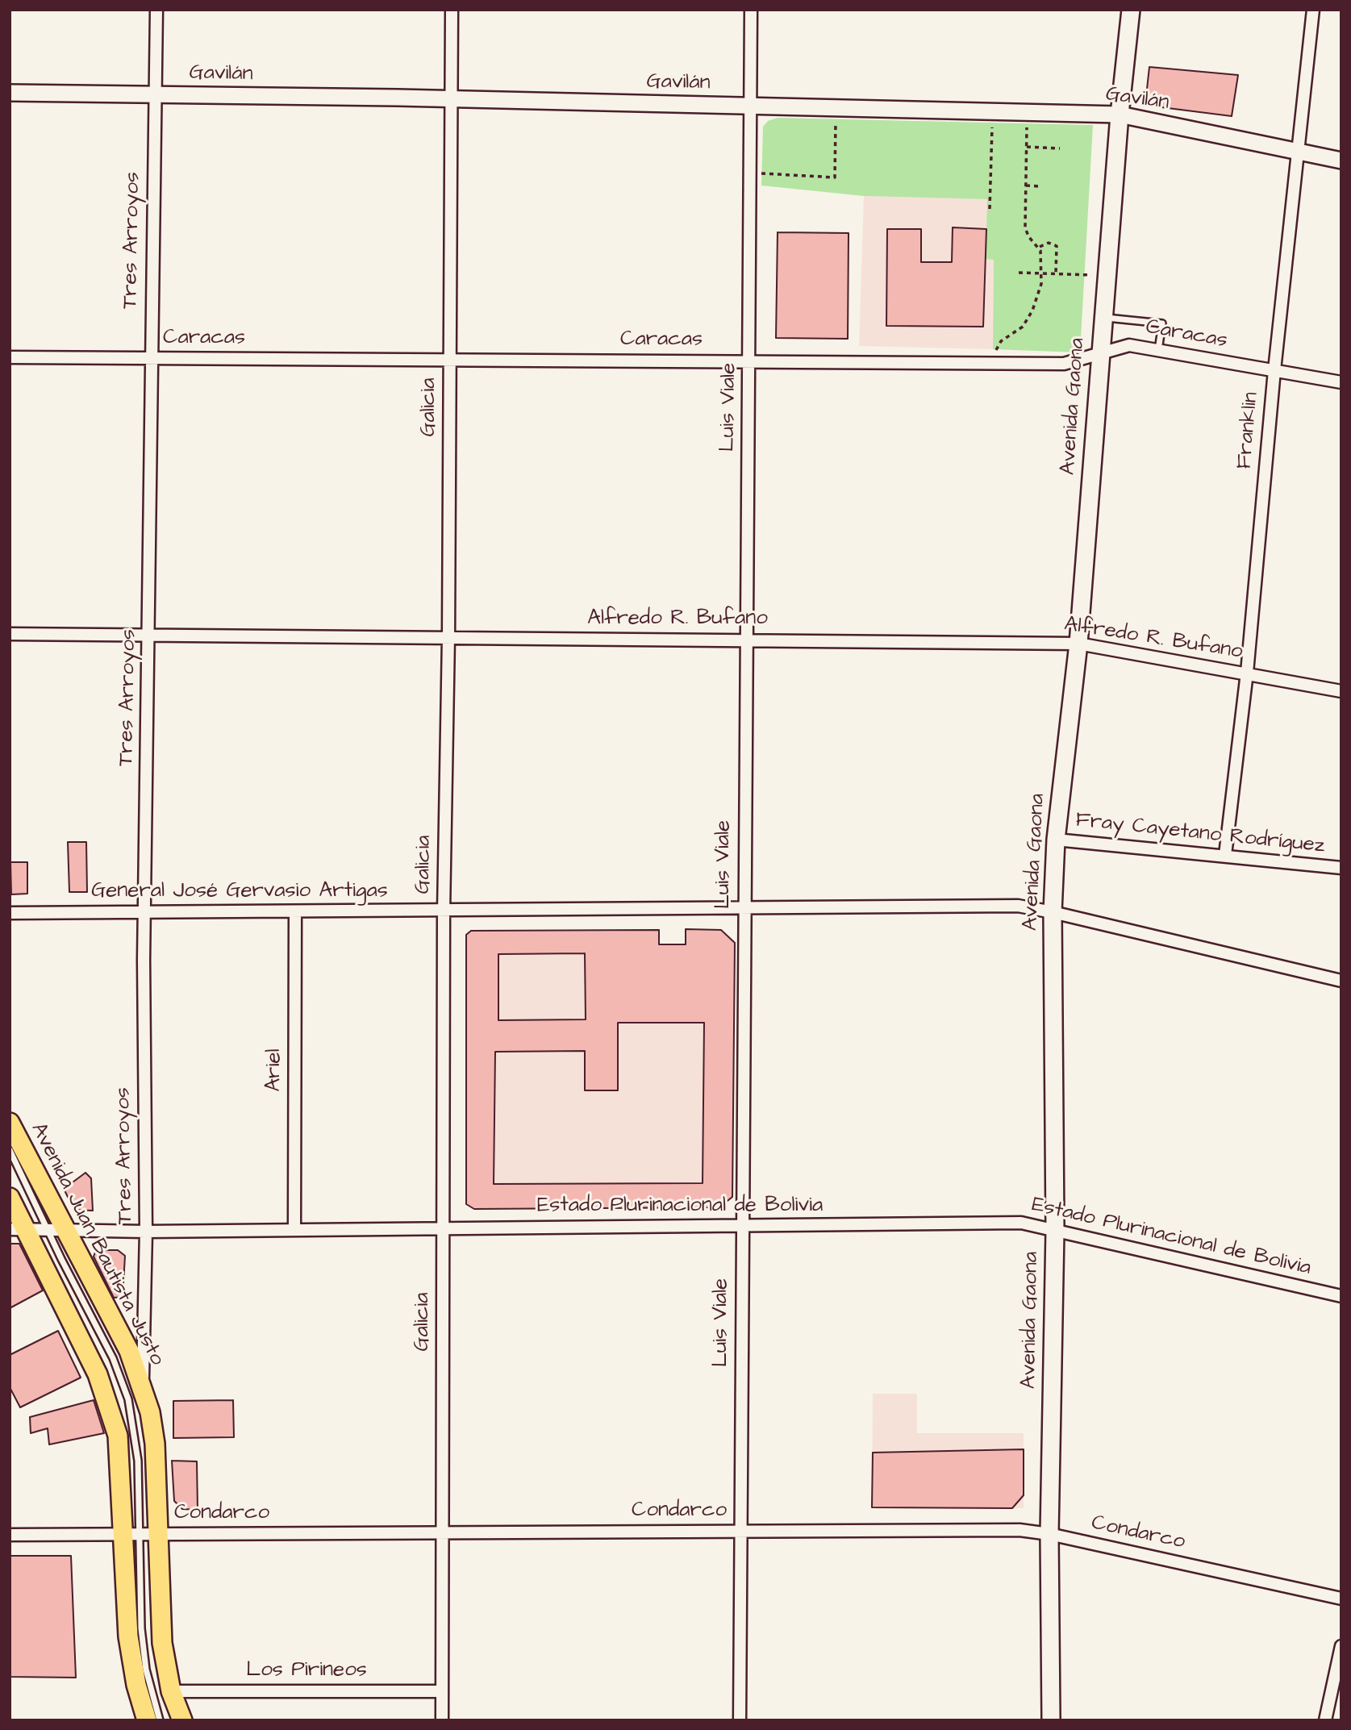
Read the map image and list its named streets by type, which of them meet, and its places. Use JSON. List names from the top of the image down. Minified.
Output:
{"streets":{"main road":["Avenida Gaona","Avenida Juan Bautista Justo"],"street":["Gavilán","Tres Arroyos","Caracas","Galicia","Luis Viale","Franklin","Alfredo R. Bufano","Fray Cayetano Rodríguez","General José Gervasio Artigas","Ariel","Estado Plurinacional de Bolivia","Condarco","Los Pirineos"]},"crossings":[["Gavilán","Tres Arroyos"],["Gavilán","Avenida Gaona"],["Gavilán","Galicia"],["Gavilán","Luis Viale"],["Gavilán","Franklin"],["Tres Arroyos","Caracas"],["Tres Arroyos","Alfredo R. Bufano"],["Tres Arroyos","General José Gervasio Artigas"],["Tres Arroyos","Estado Plurinacional de Bolivia"],["Tres Arroyos","Avenida Juan Bautista Justo"],["Caracas","Avenida Gaona"],["Caracas","Galicia"],["Caracas","Luis Viale"],["Caracas","Franklin"],["Avenida Gaona","Alfredo R. Bufano"],["Avenida Gaona","Fray Cayetano Rodríguez"],["Avenida Gaona","General José Gervasio Artigas"],["Avenida Gaona","Estado Plurinacional de Bolivia"],["Avenida Gaona","Condarco"],["Galicia","Alfredo R. Bufano"],["Galicia","General José Gervasio Artigas"],["Galicia","Estado Plurinacional de Bolivia"],["Galicia","Condarco"],["Galicia","Los Pirineos"],["Luis Viale","Alfredo R. Bufano"],["Luis Viale","General José Gervasio Artigas"],["Luis Viale","Estado Plurinacional de Bolivia"],["Luis Viale","Condarco"],["Franklin","Alfredo R. Bufano"],["Franklin","Fray Cayetano Rodríguez"],["General José Gervasio Artigas","Ariel"],["Ariel","Estado Plurinacional de Bolivia"],["Estado Plurinacional de Bolivia","Avenida Juan Bautista Justo"],["Avenida Juan Bautista Justo","Condarco"],["Avenida Juan Bautista Justo","Los Pirineos"]]}
